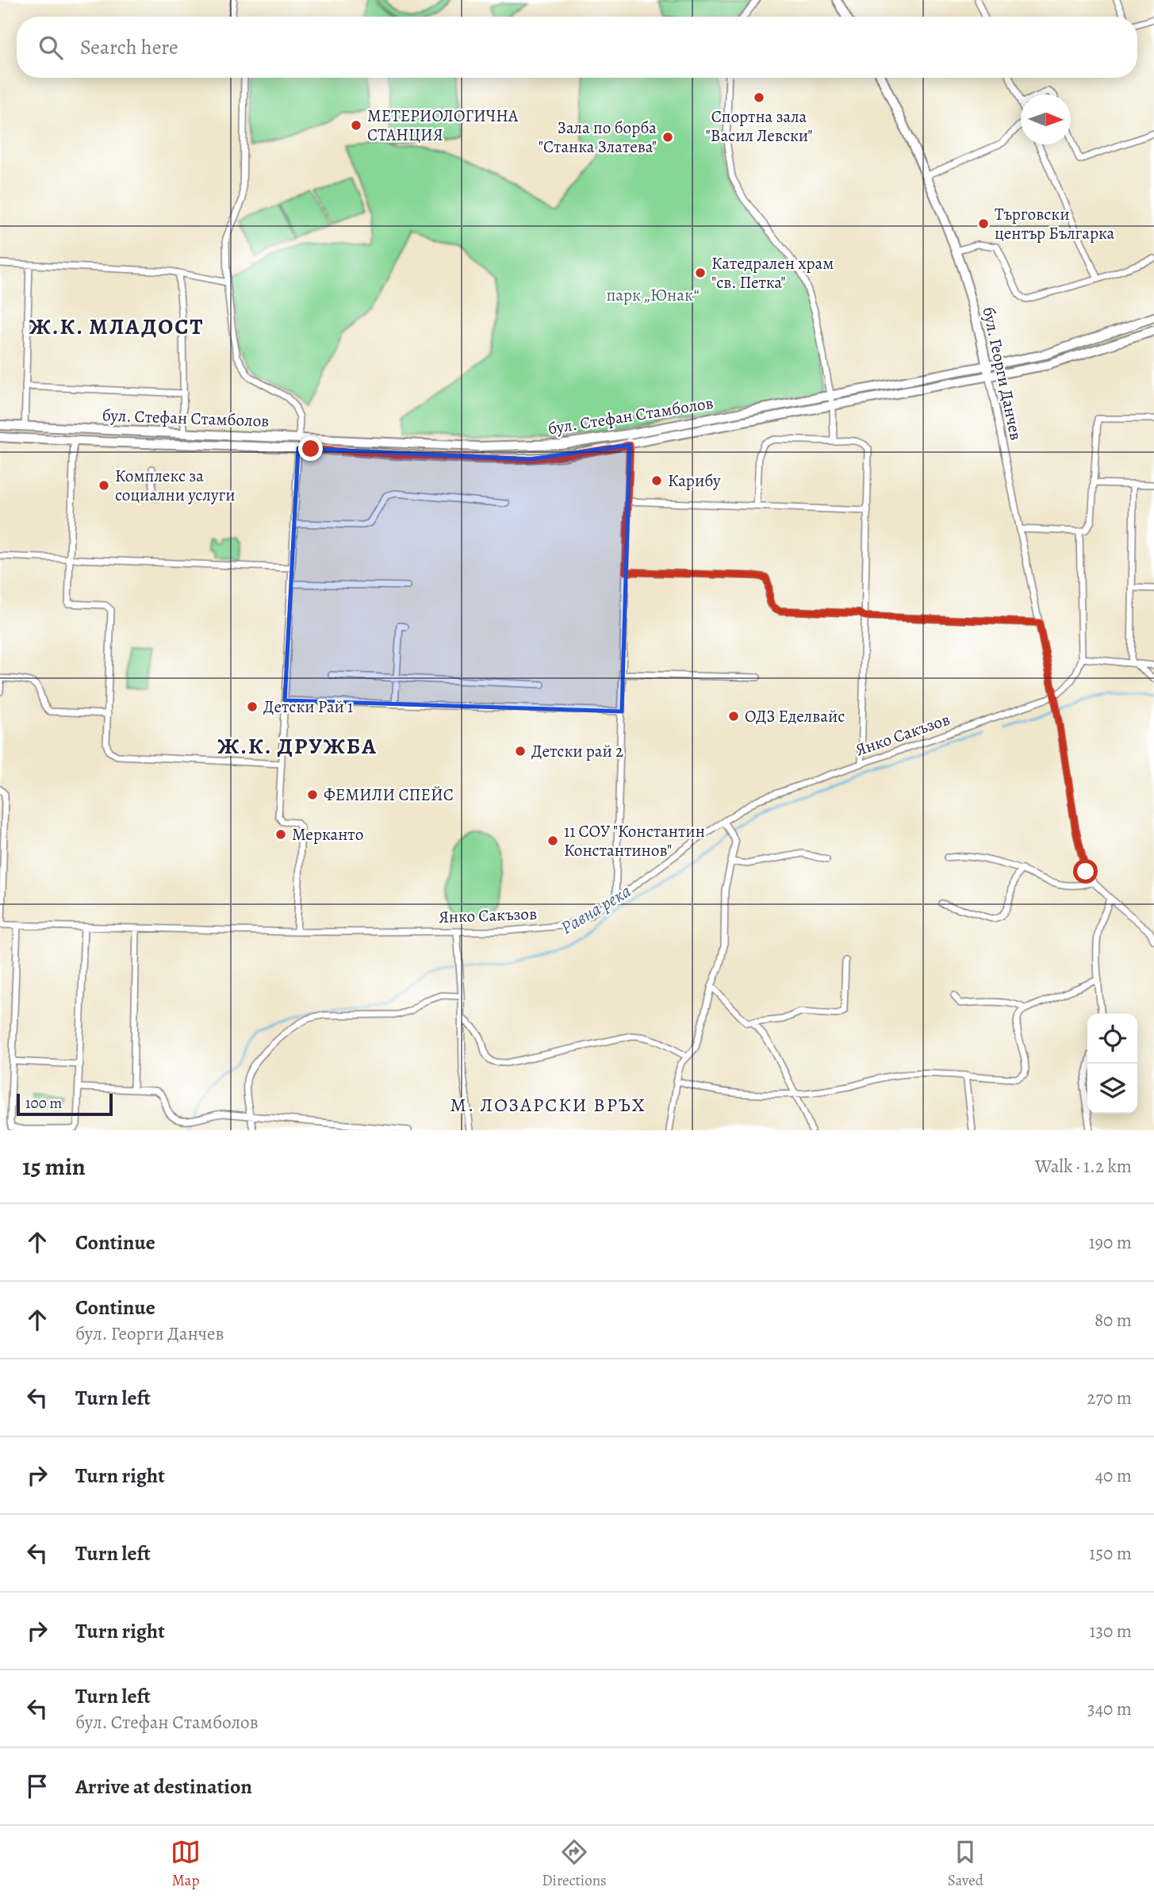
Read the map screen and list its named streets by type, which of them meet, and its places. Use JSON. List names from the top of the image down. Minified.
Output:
{"streets":{"main road":["бул. Георги Данчев","бул. Стефан Стамболов"],"street":["Янко Сакъзов"]},"crossings":[["бул. Георги Данчев","бул. Стефан Стамболов"],["бул. Георги Данчев","Янко Сакъзов"]],"districts":["Ж.К. МЛАДОСТ","Ж.К. ДРУЖБА","М. ЛОЗАРСКИ ВРЪХ"],"water":["Равна река"],"parks":["парк „Юнак“"],"places":["Спортна зала \"Васил Левски\"","МЕТЕРИОЛОГИЧНА СТАНЦИЯ","Зала по борба \"Станка Златева\"","Търговски център Българка","Катедрален храм \"св. Петка\"","Карибу","Комплекс за социални услуги","Детски Рай 1","ОДЗ Еделвайс","Детски рай 2","ФЕМИЛИ СПЕЙС","Мерканто","11 СОУ \"Константин Константинов\""],"scale_bar":"100 m","north":"right","page":{"search":"Search here","scale":"100 m","heading":["15 min","Walk · 1.2 km"],"list":[["Continue","190 m"],["Continue","бул. Георги Данчев","80 m"],["Turn left","270 m"],["Turn right","40 m"],["Turn left","150 m"],["Turn right","130 m"],["Turn left","бул. Стефан Стамболов","340 m"],"Arrive at destination"],"nav":["Map","Directions","Saved"]}}
